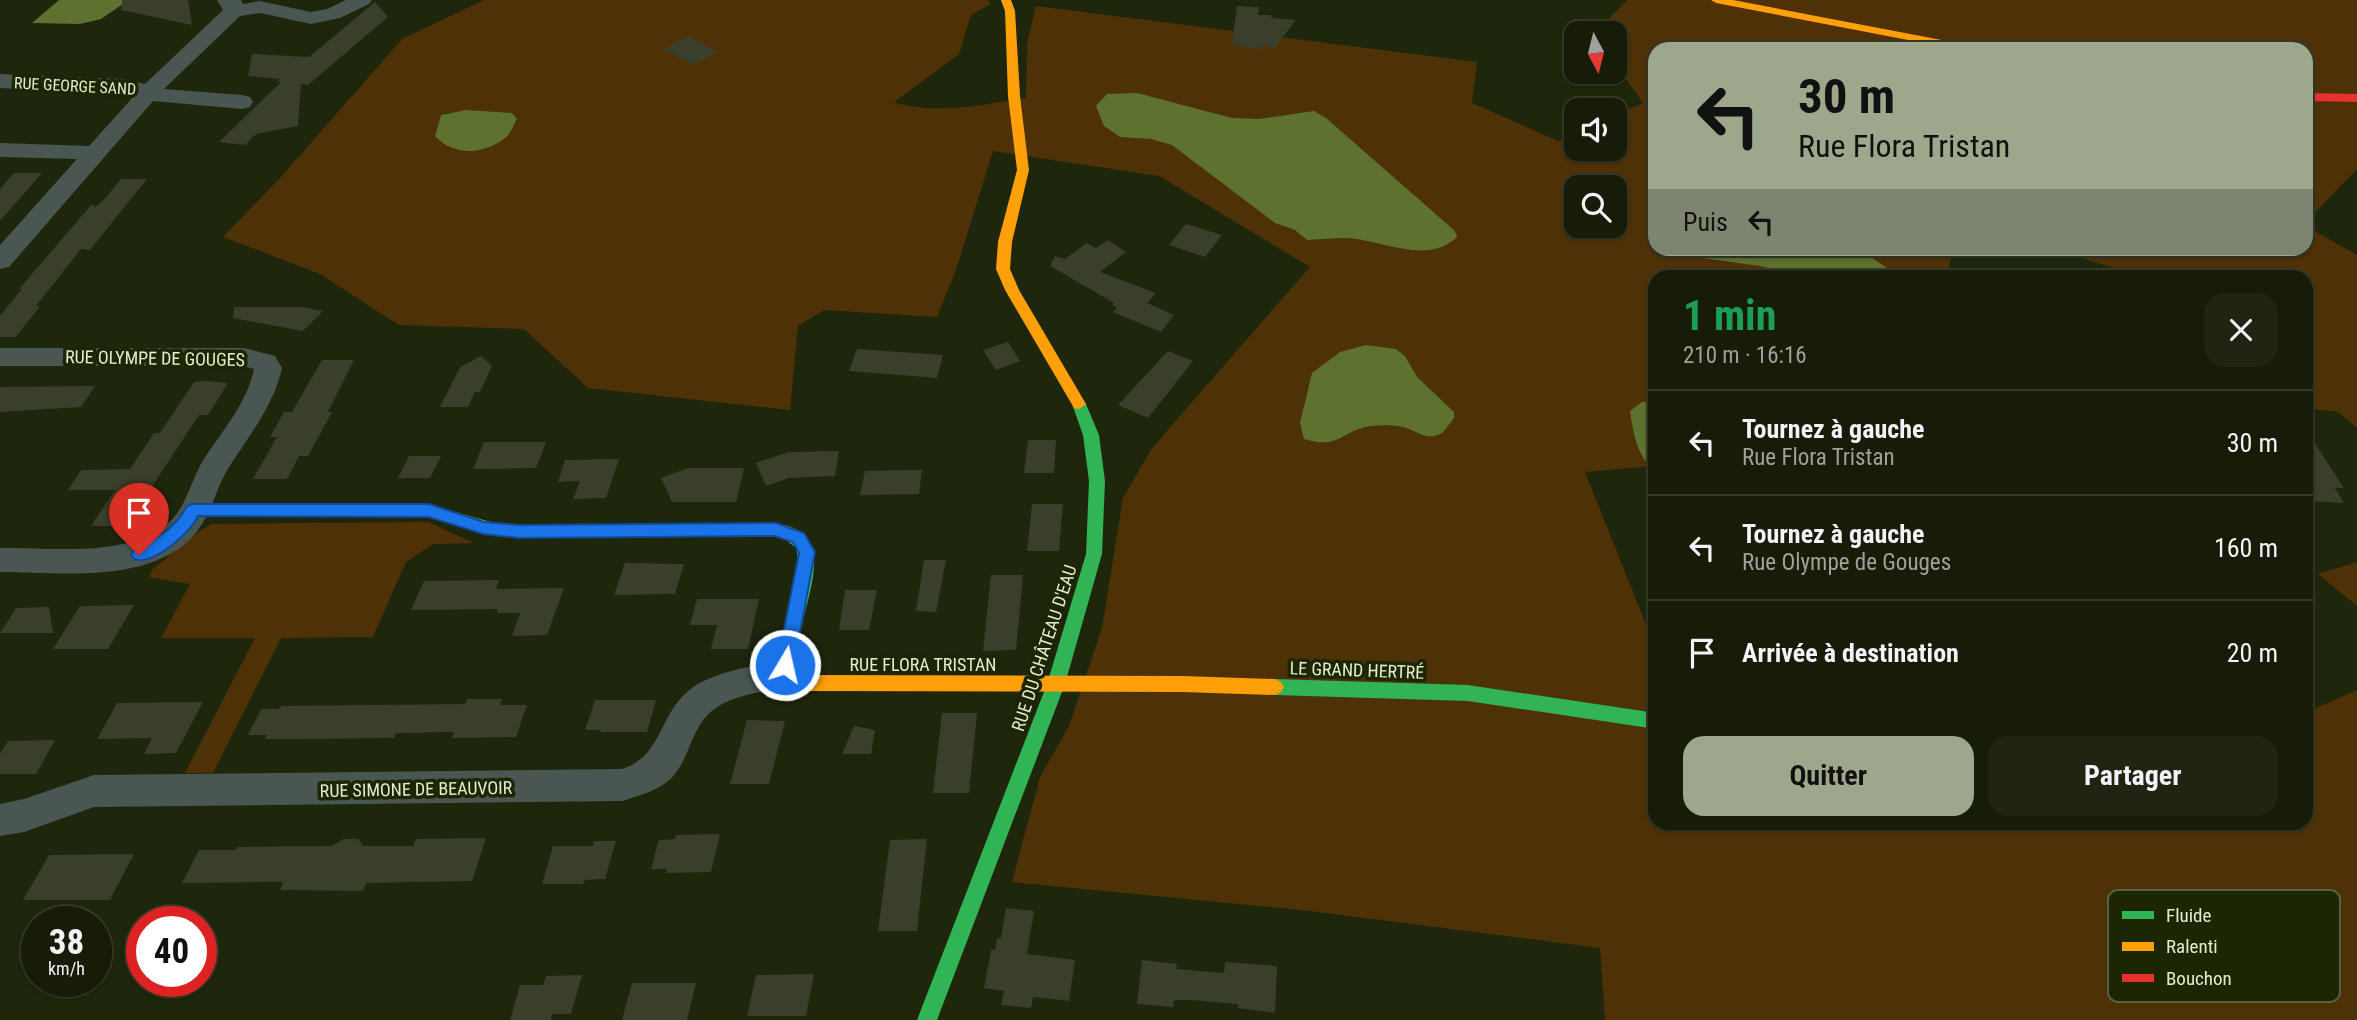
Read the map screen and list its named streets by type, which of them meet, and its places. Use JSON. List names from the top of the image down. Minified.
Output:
{"streets":{"street":["RUE GEORGE SAND","RUE OLYMPE DE GOUGES","RUE DU CHÂTEAU D'EAU","RUE FLORA TRISTAN","LE GRAND HERTRÉ","RUE SIMONE DE BEAUVOIR"]},"crossings":[["RUE DU CHÂTEAU D'EAU","RUE FLORA TRISTAN"],["RUE DU CHÂTEAU D'EAU","LE GRAND HERTRÉ"],["RUE FLORA TRISTAN","LE GRAND HERTRÉ"],["RUE FLORA TRISTAN","RUE SIMONE DE BEAUVOIR"]],"legend":["Fluide","Ralenti","Bouchon"],"north":"bottom","page":{"turn":["30 m","Rue Flora Tristan"],"then":"Puis","heading":["1 min","210 m · 16:16"],"list":[{"name":"Tournez à gauche","note":"Rue Flora Tristan","value":"30 m"},{"name":"Tournez à gauche","note":"Rue Olympe de Gouges","value":"160 m"},{"name":"Arrivée à destination","value":"20 m"}],"buttons":["Quitter","Partager"],"speed":"38 km/h","limit":"40"}}
